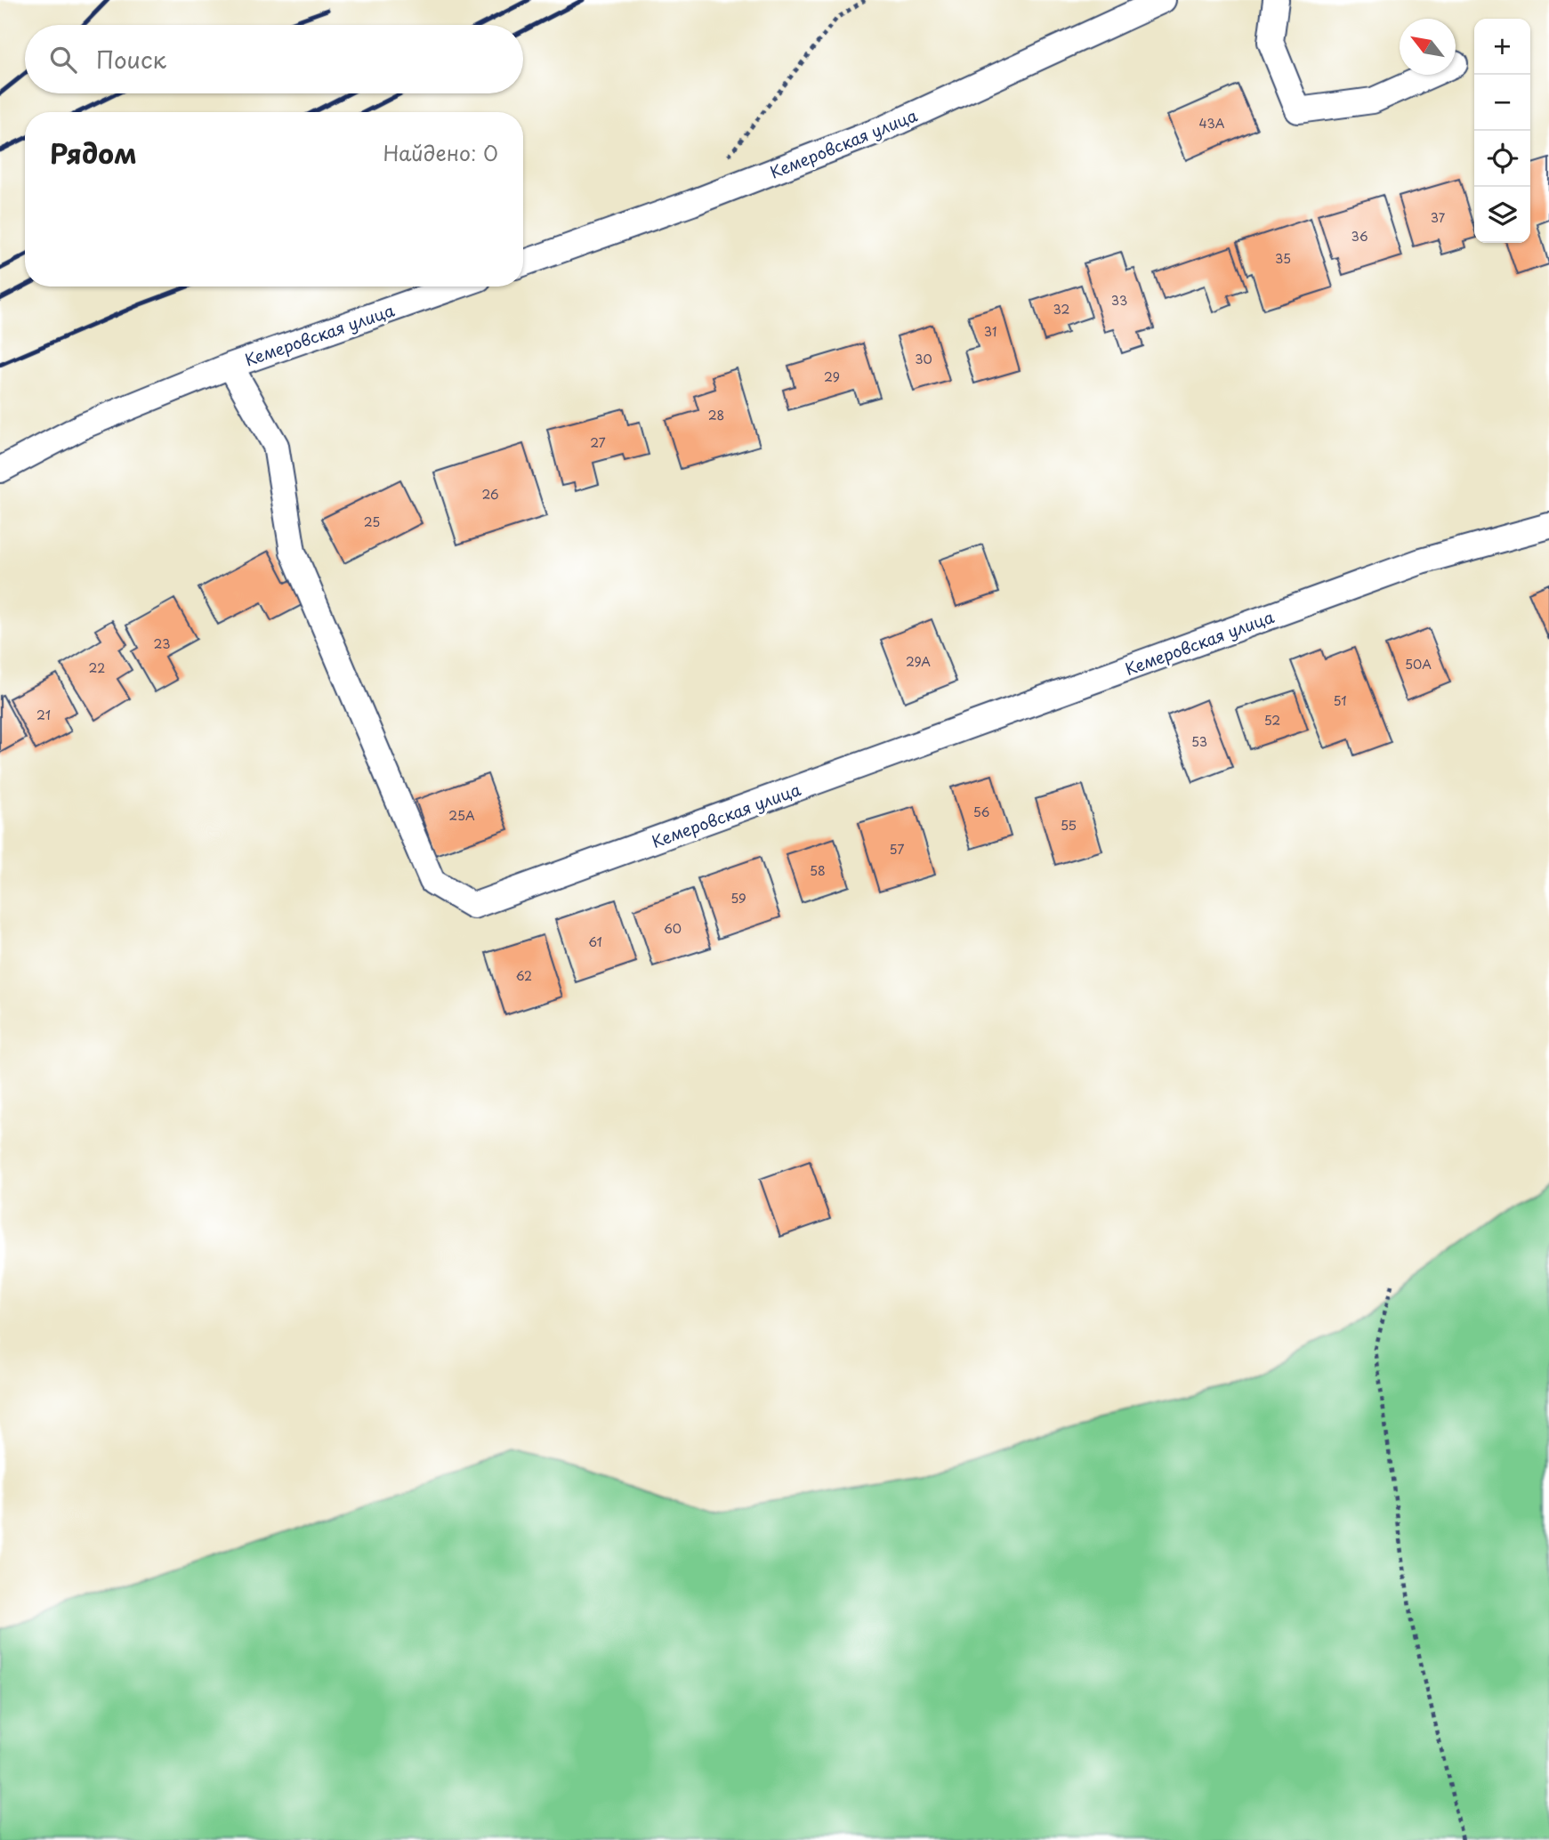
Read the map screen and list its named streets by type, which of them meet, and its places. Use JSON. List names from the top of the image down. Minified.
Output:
{"streets":{"street":["Кемеровская улица"]},"house_numbers":["43А","37","36","35","33","32","31","30","29","28","27","26","25","23","29А","50А","22","51","21","52","53","56","25А","55","57","58","59","60","61","62"],"north":"top left","page":{"map_buttons":["+","−"],"search":"Поиск","heading":["Рядом","Найдено: 0"]}}
